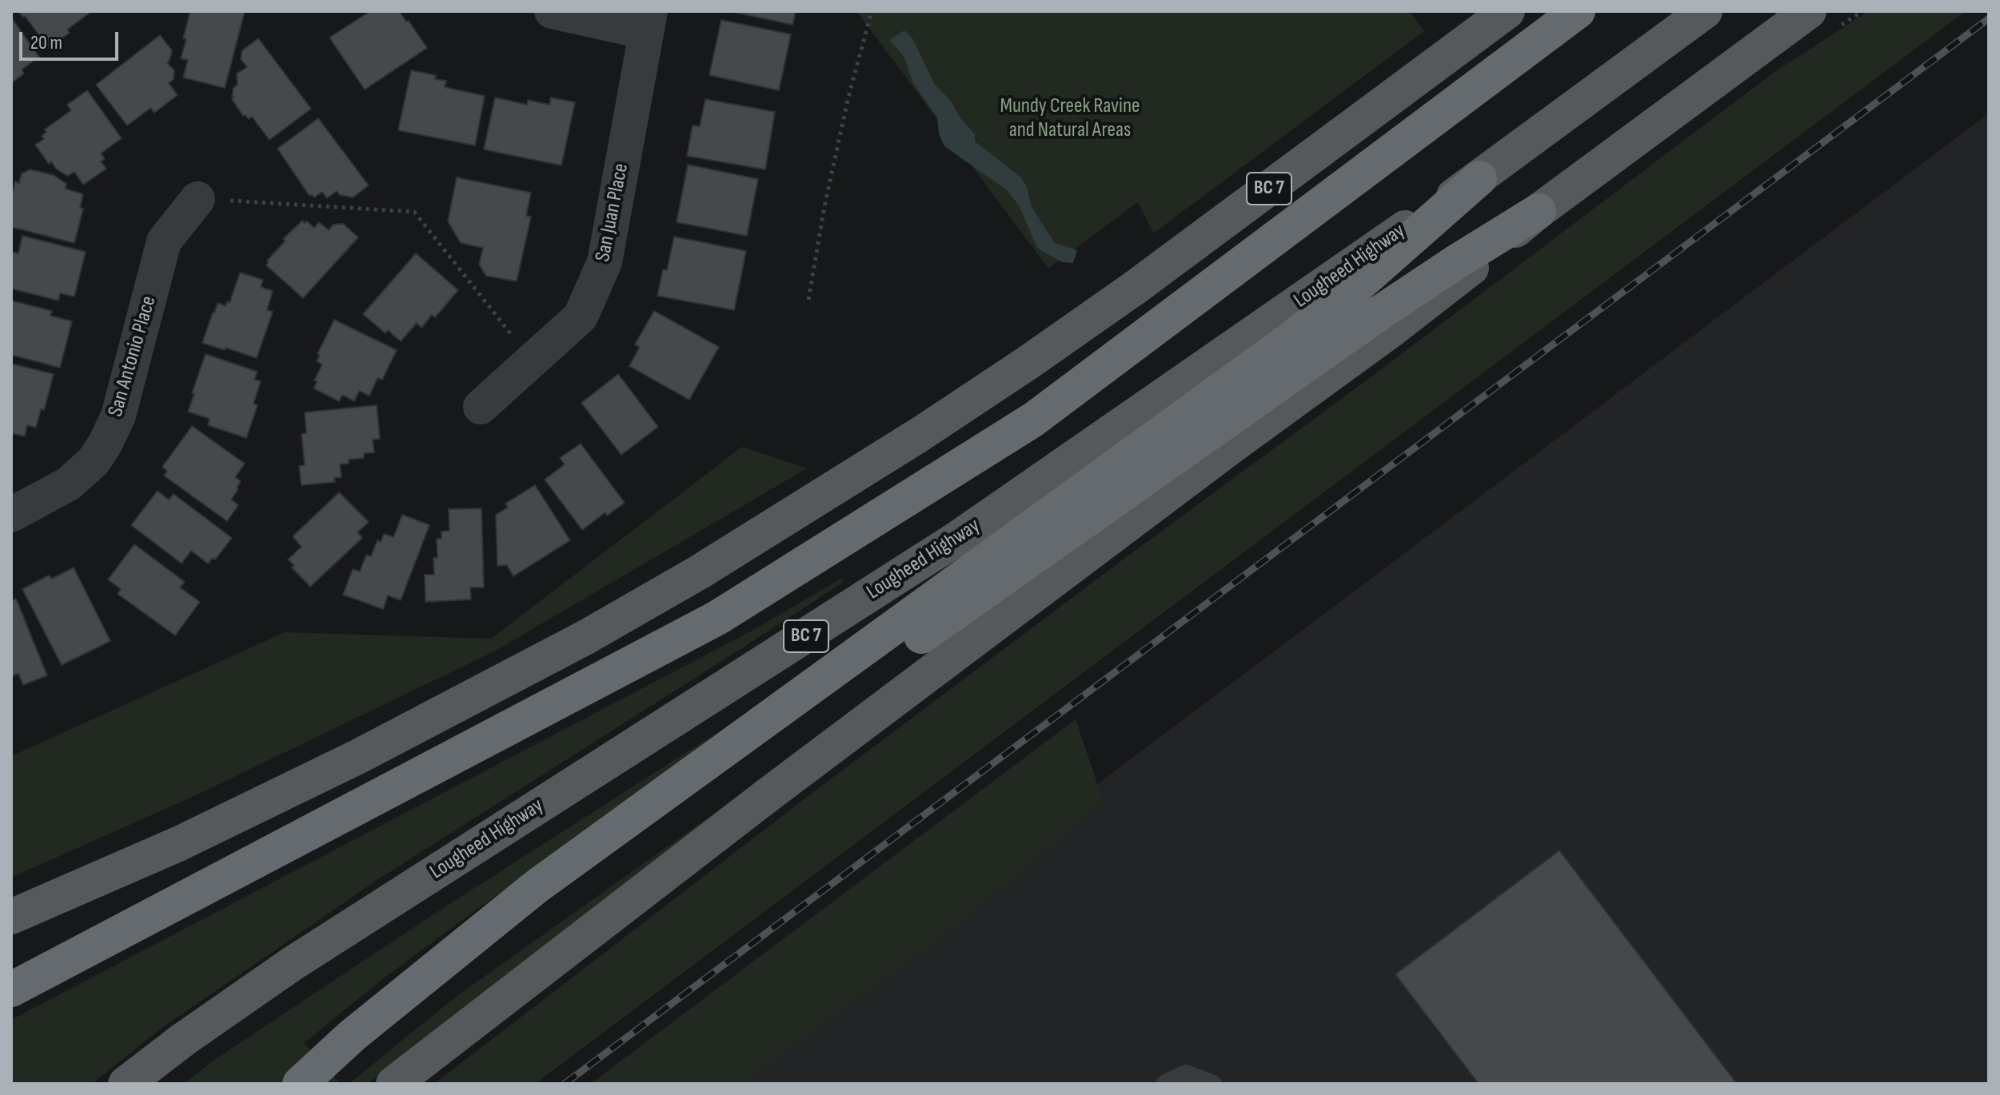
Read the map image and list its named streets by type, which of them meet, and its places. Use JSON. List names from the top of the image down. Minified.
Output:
{"streets":{"main road":["BC 7","Lougheed Highway"],"street":["San Juan Place","San Antonio Place"]},"parks":["Mundy Creek Ravine and Natural Areas"],"scale_bar":"20 m"}
